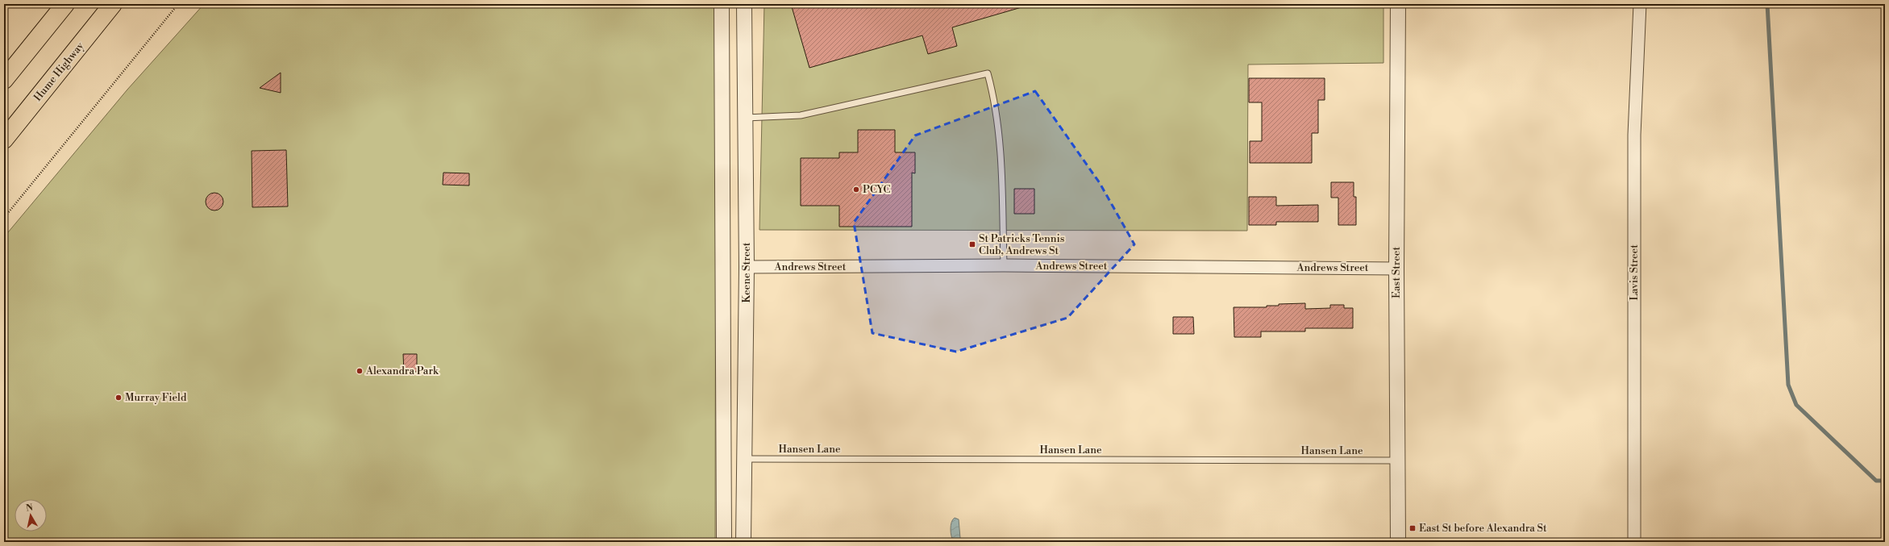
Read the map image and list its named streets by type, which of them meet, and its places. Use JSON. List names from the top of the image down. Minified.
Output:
{"streets":{"highway":["Hume Highway"],"street":["Andrews Street","Keene Street","East Street","Lavis Street"],"lane":["Hansen Lane"]},"crossings":[["Andrews Street","Keene Street"],["Andrews Street","East Street"],["Keene Street","Hansen Lane"],["East Street","Hansen Lane"]],"places":{"other":["PCYC","Alexandra Park","Murray Field"],"transit":["St Patricks Tennis Club, Andrews St","East St before Alexandra St"]},"north":"top"}
